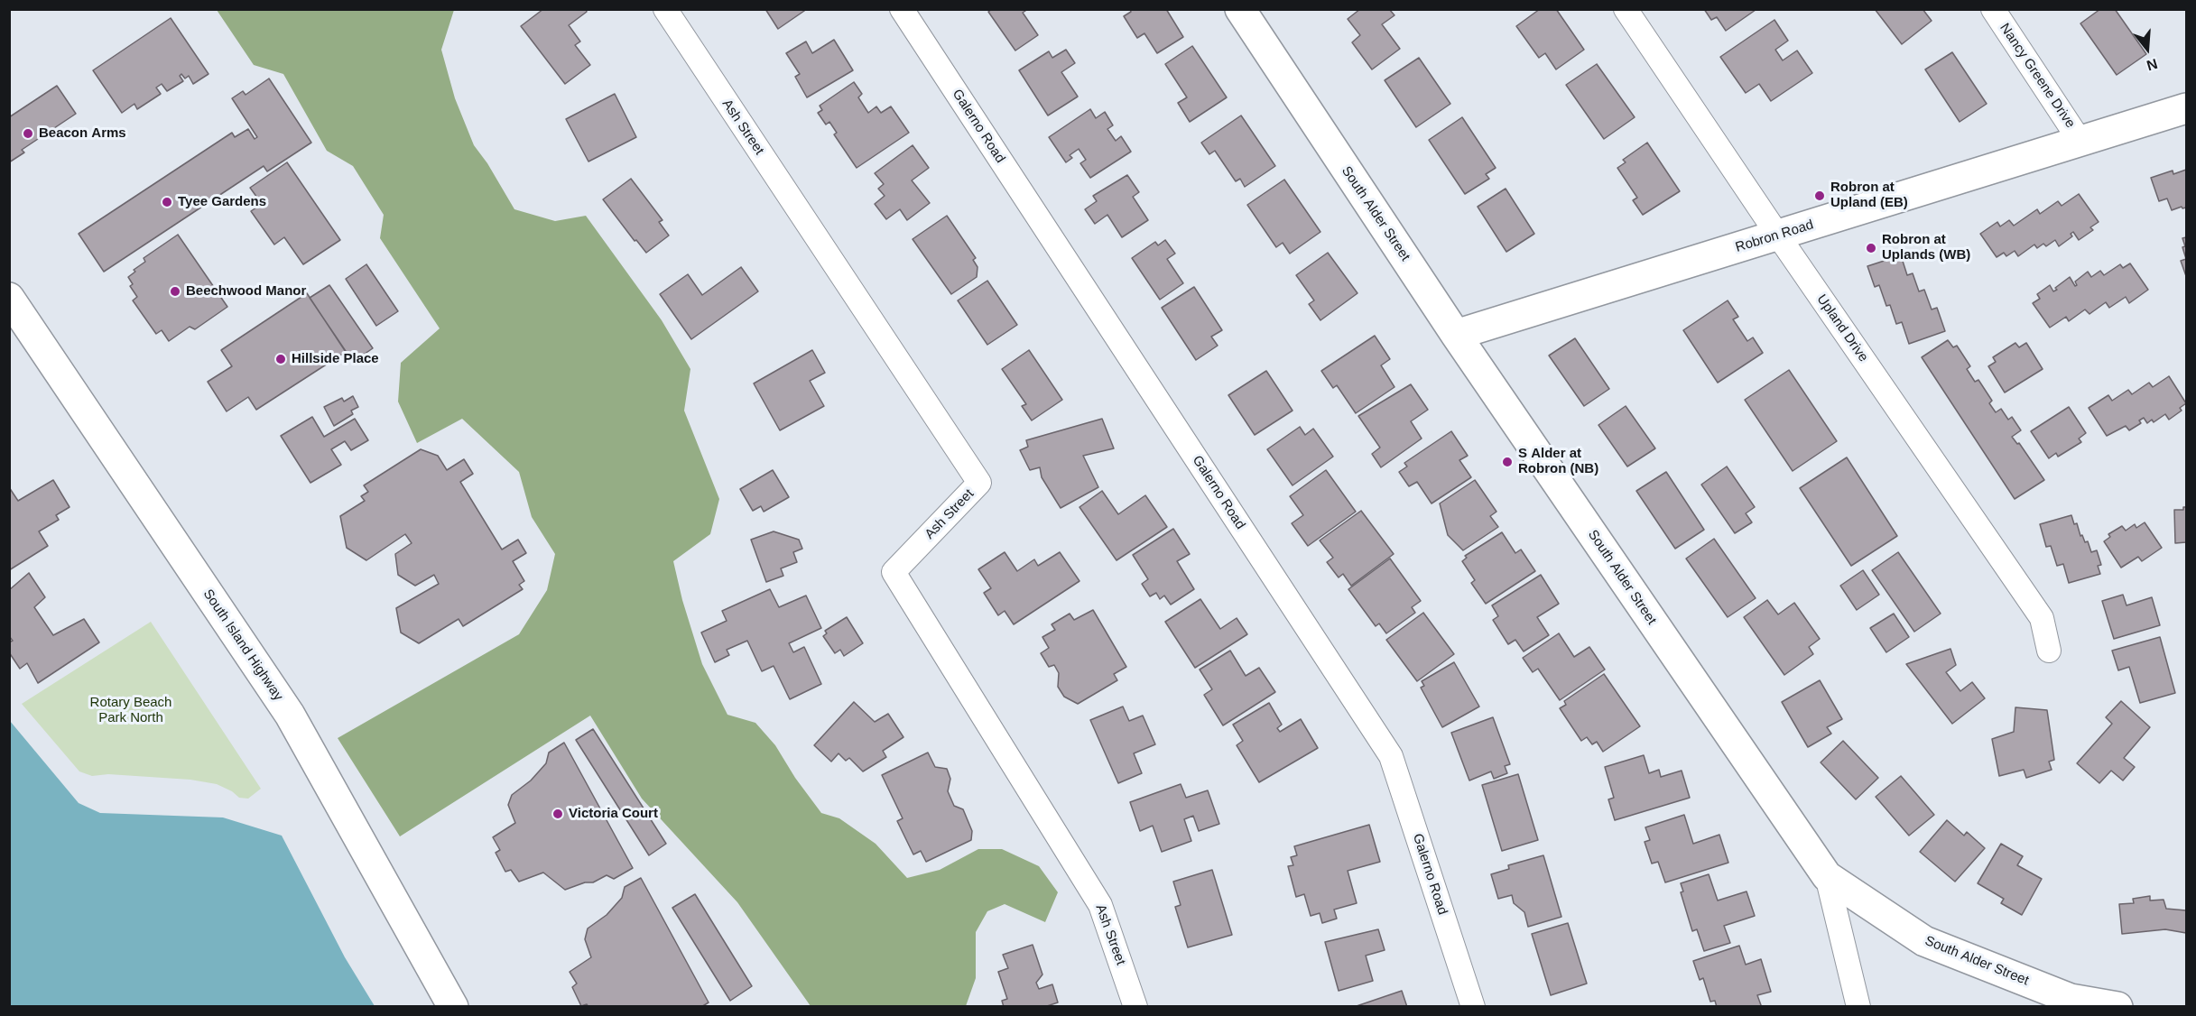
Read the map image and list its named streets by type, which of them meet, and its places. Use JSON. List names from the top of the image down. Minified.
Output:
{"streets":{"street":["Nancy Greene Drive","Galerno Road","Ash Street","South Alder Street","Robron Road","Upland Drive","South Island Highway"]},"crossings":[["Nancy Greene Drive","Robron Road"],["South Alder Street","Robron Road"],["Robron Road","Upland Drive"]],"parks":["Rotary Beach Park North"],"places":["Beacon Arms","Robron at Upland (EB)","Tyee Gardens","Robron at Uplands (WB)","Beechwood Manor","Hillside Place","S Alder at Robron (NB)","Victoria Court"],"north":"bottom"}
